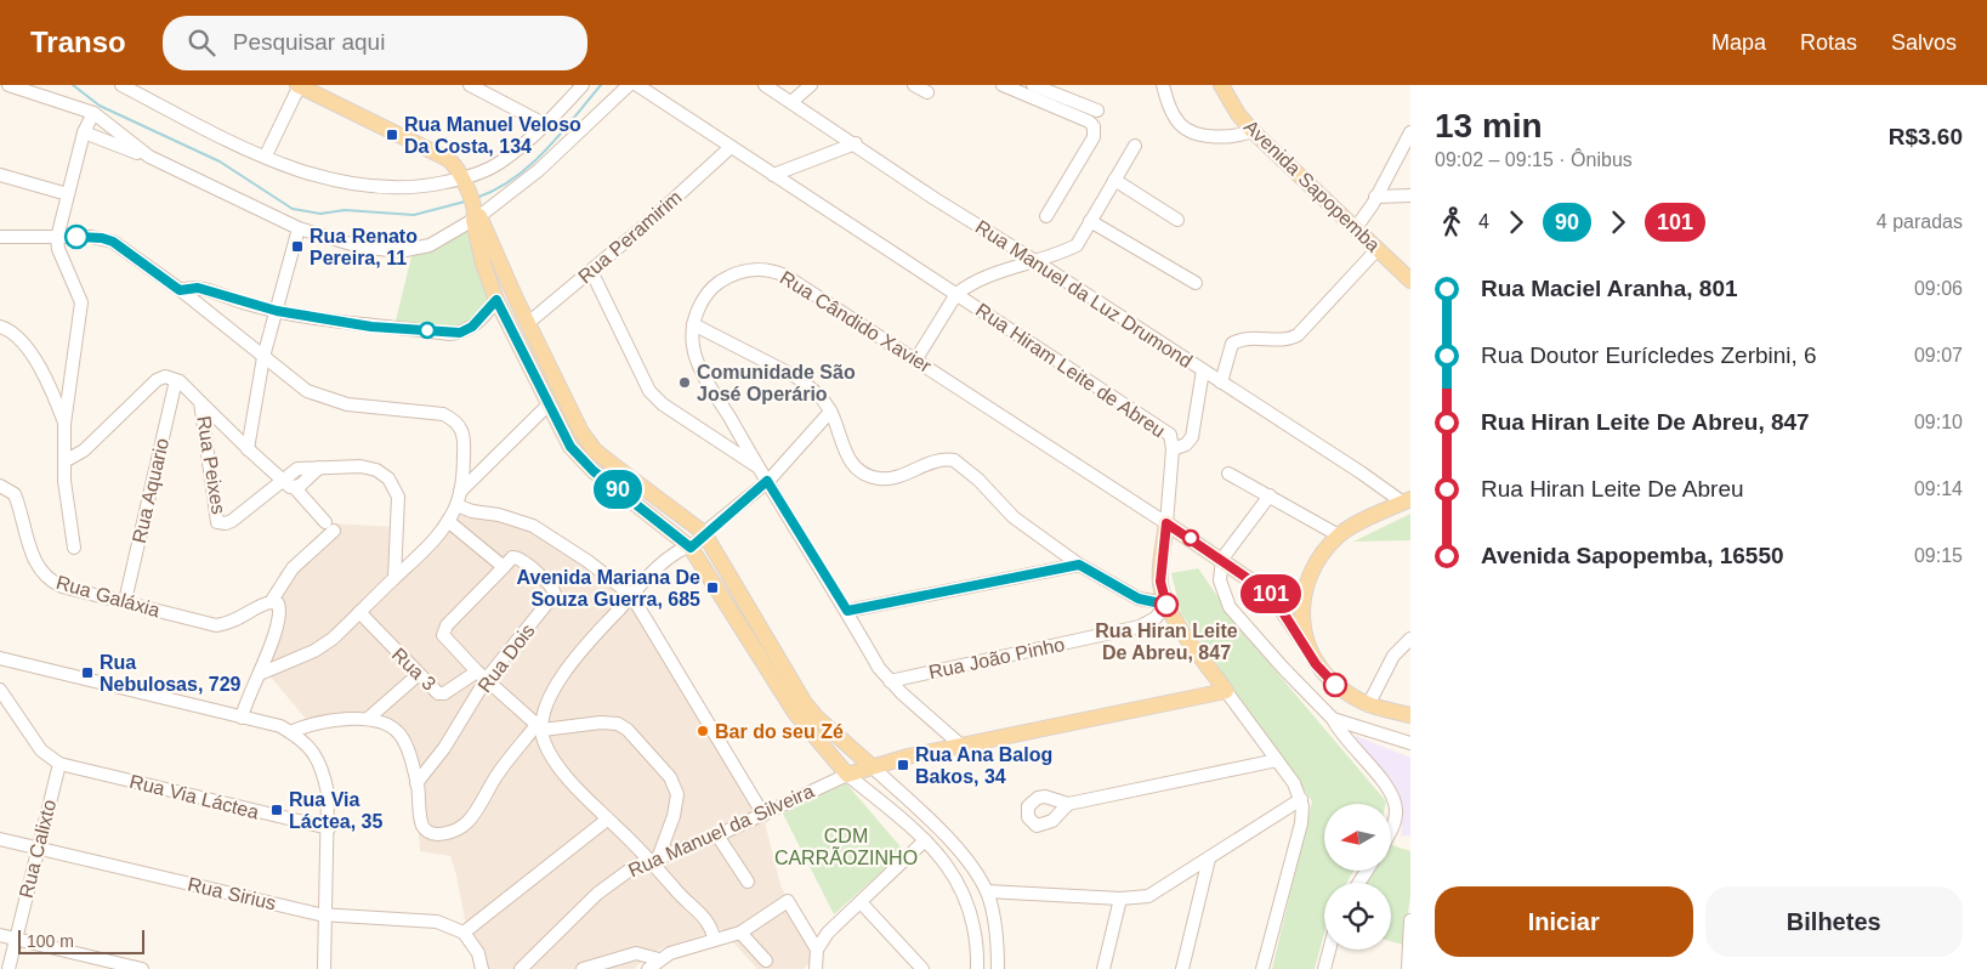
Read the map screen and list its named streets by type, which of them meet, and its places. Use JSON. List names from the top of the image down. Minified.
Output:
{"streets":{"main road":["Avenida Sapopemba","Rua Cândido Xavier","Rua Hiram Leite de Abreu"],"street":["Rua Peramirim","Rua Manuel da Luz Drumond","Rua Peixes","Rua Aquario","Rua Galáxia","Rua Dois","Rua João Pinho","Rua 3","Rua Via Láctea","Rua Manuel da Silveira","Rua Calixto","Rua Sirius"]},"crossings":[["Rua Peramirim","Rua Hiram Leite de Abreu"],["Rua Cândido Xavier","Rua Hiram Leite de Abreu"],["Rua Cândido Xavier","Rua João Pinho"],["Rua Hiram Leite de Abreu","Rua João Pinho"],["Rua Peixes","Rua Aquario"],["Rua Aquario","Rua Galáxia"],["Rua Dois","Rua 3"],["Rua Via Láctea","Rua Calixto"],["Rua Calixto","Rua Sirius"]],"parks":["CDM CARRÃOZINHO"],"places":{"transit":["Rua Manuel Veloso Da Costa, 134","Rua Renato Pereira, 11","Avenida Mariana De Souza Guerra, 685","Rua Nebulosas, 729","Rua Ana Balog Bakos, 34","Rua Via Láctea, 35"],"other":["Comunidade São José Operário","Rua Hiran Leite De Abreu, 847","Bar do seu Zé"]},"lines":["bus line 90","bus line 101"],"scale_bar":"100 m","north":"left","page":{"header":"Transo","search":"Pesquisar aqui","nav":["Mapa","Rotas","Salvos"],"on_map":["90","101"],"heading":["13 min","09:02 – 09:15 · Ônibus","R$3.60"],"legs":["4","90","101","4 paradas"],"list":[{"name":"Rua Maciel Aranha, 801","value":"09:06"},{"name":"Rua Doutor Eurícledes Zerbini, 6","value":"09:07"},{"name":"Rua Hiran Leite De Abreu, 847","value":"09:10"},{"name":"Rua Hiran Leite De Abreu","value":"09:14"},{"name":"Avenida Sapopemba, 16550","value":"09:15"}],"buttons":["Iniciar","Bilhetes"],"scale":"100 m"}}
